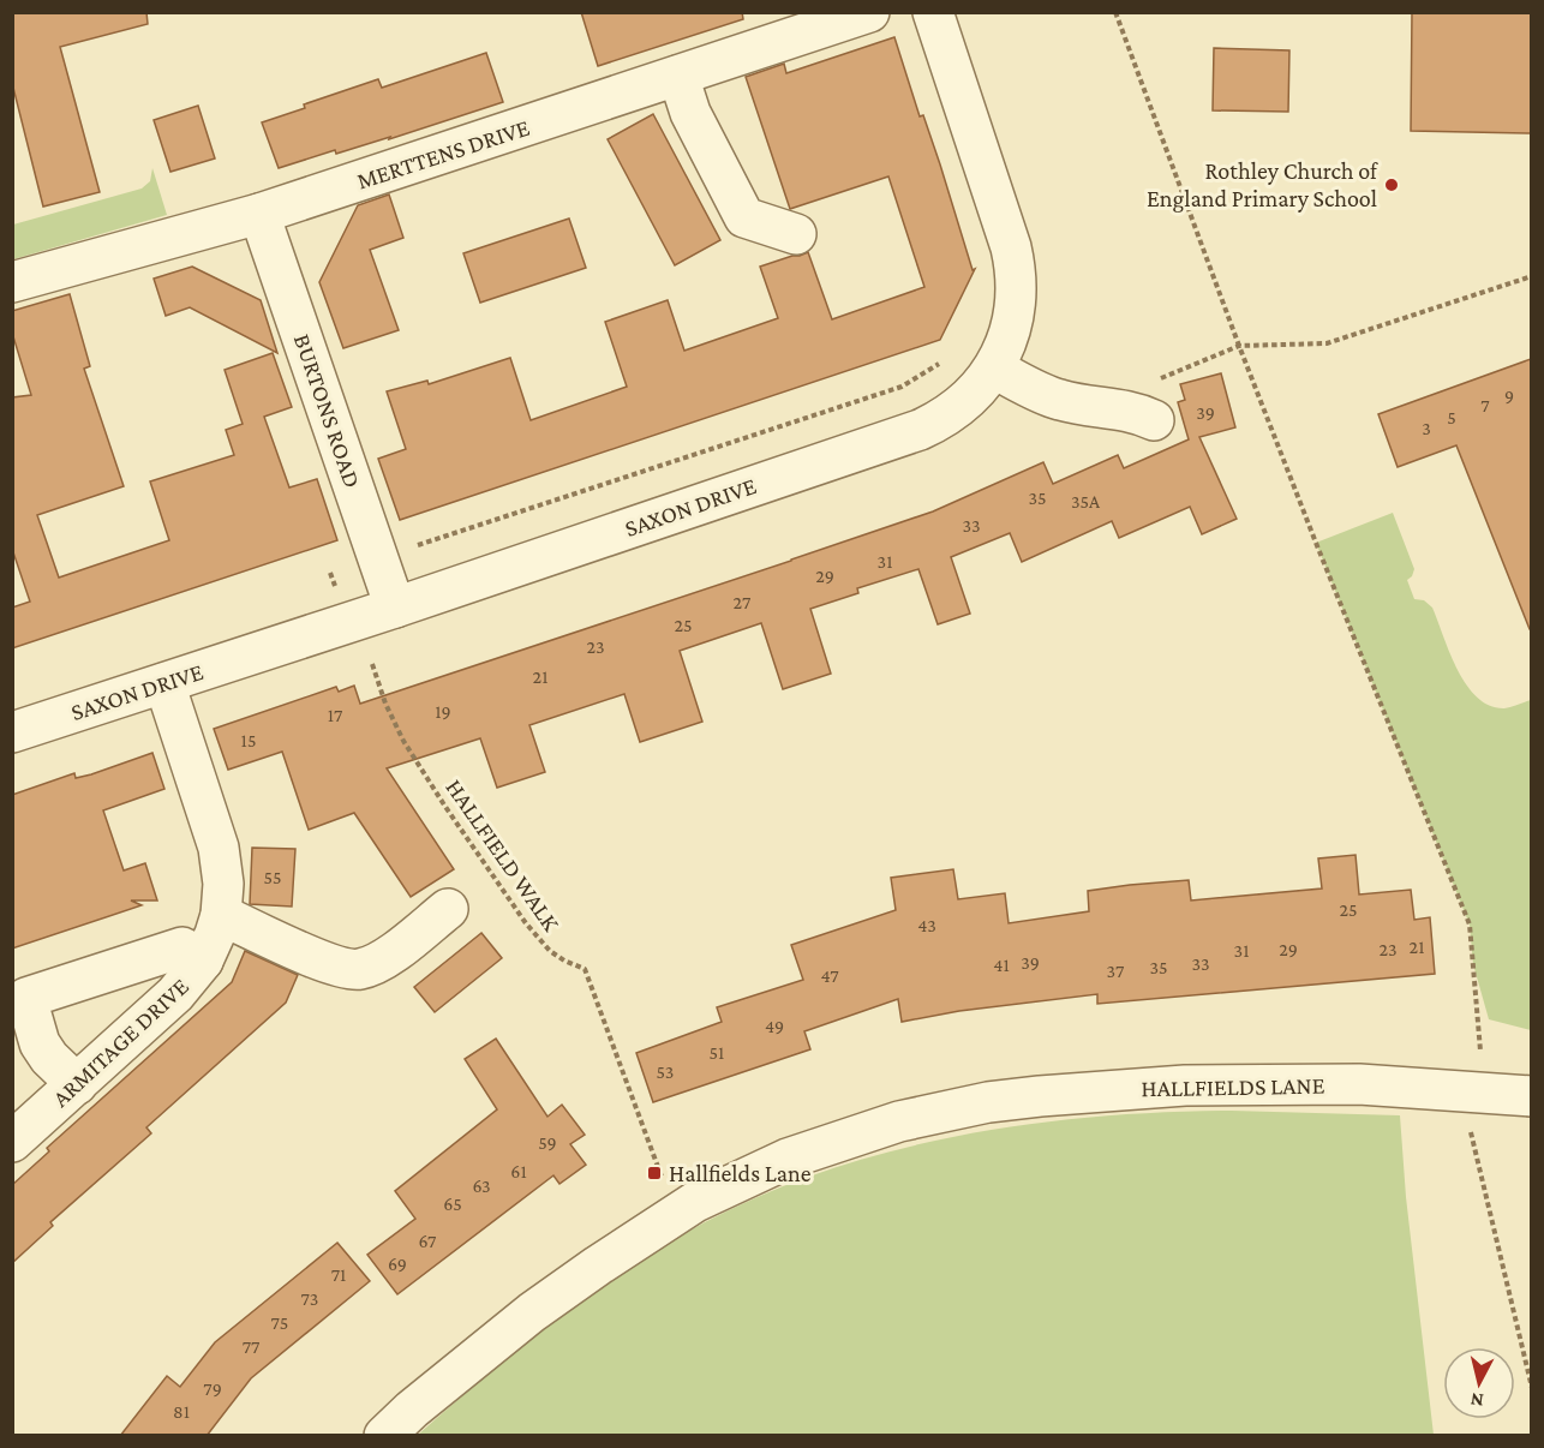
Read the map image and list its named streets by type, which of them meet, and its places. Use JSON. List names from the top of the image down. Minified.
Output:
{"streets":{"street":["MERTTENS DRIVE","BURTONS ROAD","SAXON DRIVE","ARMITAGE DRIVE","HALLFIELDS LANE"],"path":["HALLFIELD WALK"]},"crossings":[["MERTTENS DRIVE","BURTONS ROAD"],["BURTONS ROAD","SAXON DRIVE"],["SAXON DRIVE","ARMITAGE DRIVE"],["HALLFIELD WALK","HALLFIELDS LANE"]],"places":{"other":["Rothley Church of England Primary School"],"transit":["Hallfields Lane"]},"house_numbers":["9","7","39","5","3","35","35A","33","31","29","27","25","23","21","19","17","15","55","25","43","21","29","23","31","39","33","41","35","37","47","49","51","53","59","61","63","65","67","69","71","73","75","77","79","81"],"north":"bottom"}
